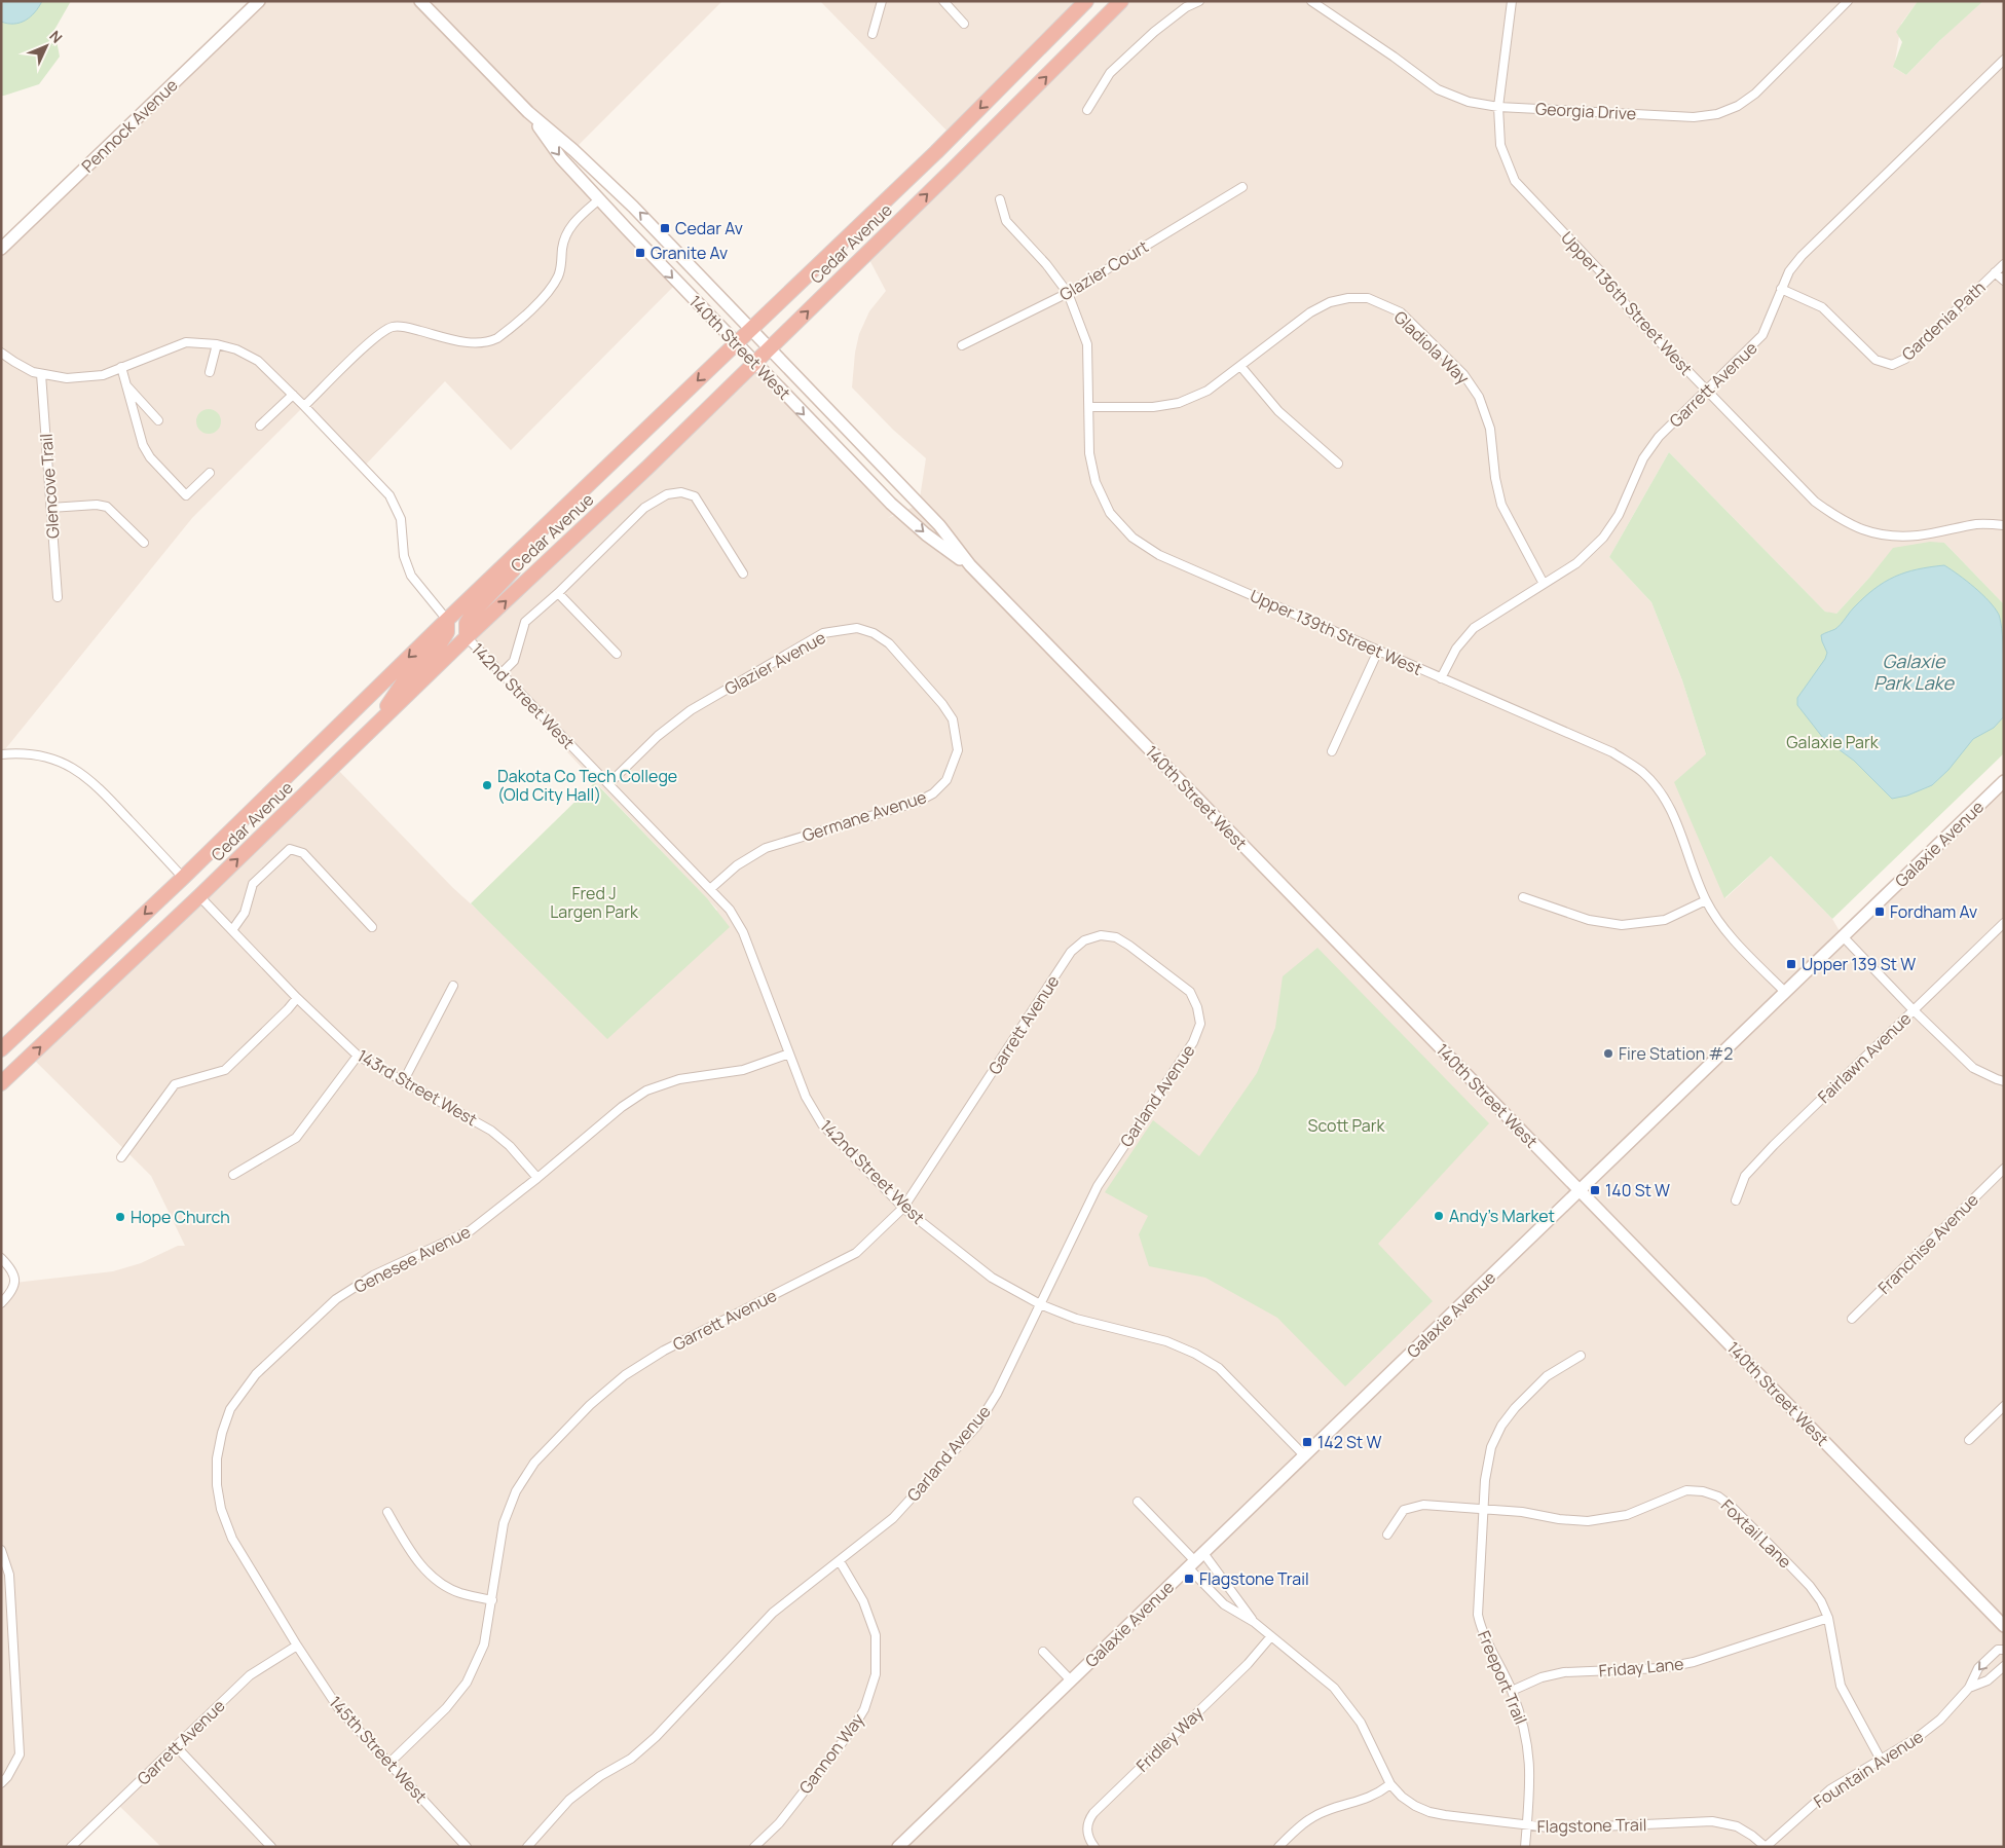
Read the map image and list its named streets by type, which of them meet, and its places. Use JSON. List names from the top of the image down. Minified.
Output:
{"streets":{"highway":["Cedar Avenue"],"street":["Georgia Drive","Pennock Avenue","Glazier Court","Upper 136th Street West","Gardenia Path","140th Street West","Gladiola Way","Garrett Avenue","Glencove Trail","Upper 139th Street West","Glazier Avenue","142nd Street West","Germane Avenue","Galaxie Avenue","Fairlawn Avenue","143rd Street West","Garland Avenue","Franchise Avenue","Genesee Avenue","Foxtail Lane","Friday Lane","Freeport Trail","Fridley Way","145th Street West","Gannon Way","Fountain Avenue","Flagstone Trail"]},"crossings":[["Georgia Drive","Upper 136th Street West"],["Cedar Avenue","140th Street West"],["Cedar Avenue","142nd Street West"],["Cedar Avenue","143rd Street West"],["Glazier Court","Upper 139th Street West"],["Upper 136th Street West","Garrett Avenue"],["Gardenia Path","Garrett Avenue"],["140th Street West","Galaxie Avenue"],["Gladiola Way","Garrett Avenue"],["Gladiola Way","Upper 139th Street West"],["Garrett Avenue","Upper 139th Street West"],["Garrett Avenue","142nd Street West"],["Garrett Avenue","Garland Avenue"],["Garrett Avenue","Genesee Avenue"],["Garrett Avenue","145th Street West"],["Upper 139th Street West","Galaxie Avenue"],["Glazier Avenue","142nd Street West"],["Glazier Avenue","Germane Avenue"],["142nd Street West","Germane Avenue"],["142nd Street West","Galaxie Avenue"],["142nd Street West","Garland Avenue"],["142nd Street West","Genesee Avenue"],["143rd Street West","Genesee Avenue"],["Garland Avenue","Gannon Way"],["Genesee Avenue","145th Street West"],["Foxtail Lane","Friday Lane"],["Foxtail Lane","Freeport Trail"],["Foxtail Lane","Fountain Avenue"],["Friday Lane","Freeport Trail"],["Freeport Trail","Flagstone Trail"],["Fridley Way","Flagstone Trail"],["Fountain Avenue","Flagstone Trail"]],"water":["Galaxie Park Lake"],"parks":["Galaxie Park","Fred J Largen Park","Scott Park"],"places":{"transit":["Cedar Av","Granite Av","Fordham Av","Upper 139 St W","140 St W","142 St W","Flagstone Trail"],"other":["Dakota Co Tech College (Old City Hall)","Fire Station #2","Andy's Market","Hope Church"]},"north":"top right"}
